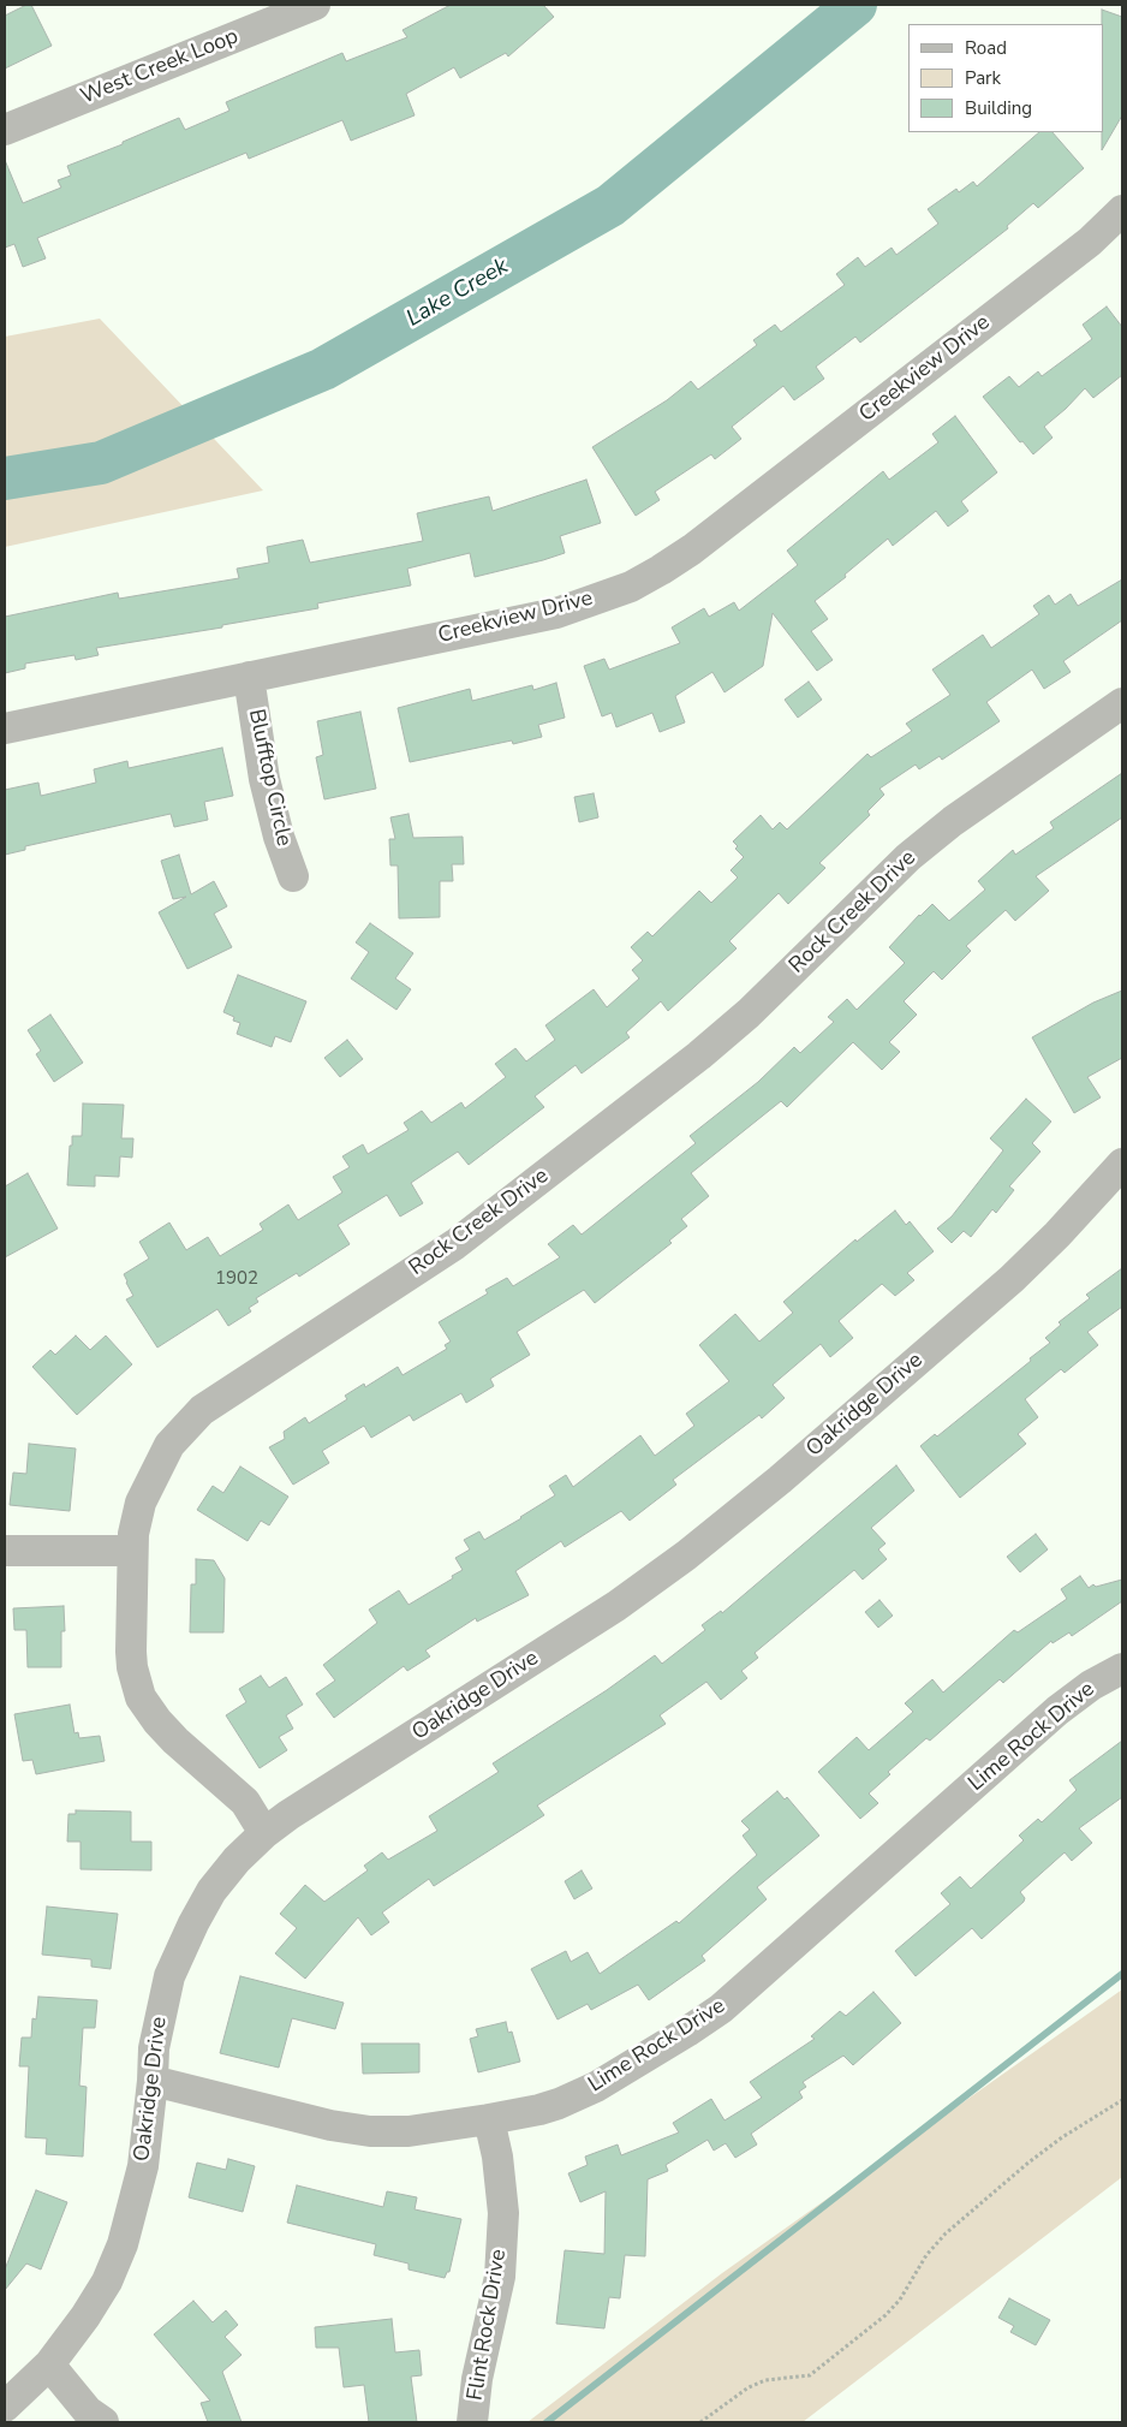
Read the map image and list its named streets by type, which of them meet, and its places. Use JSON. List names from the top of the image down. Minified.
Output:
{"streets":{"street":["West Creek Loop","Creekview Drive","Blufftop Circle","Rock Creek Drive","Oakridge Drive","Lime Rock Drive","Flint Rock Drive"]},"crossings":[["Creekview Drive","Blufftop Circle"],["Rock Creek Drive","Oakridge Drive"],["Oakridge Drive","Lime Rock Drive"],["Lime Rock Drive","Flint Rock Drive"]],"water":["Lake Creek"],"house_numbers":["1902"],"legend":["Road","Park","Building"]}
